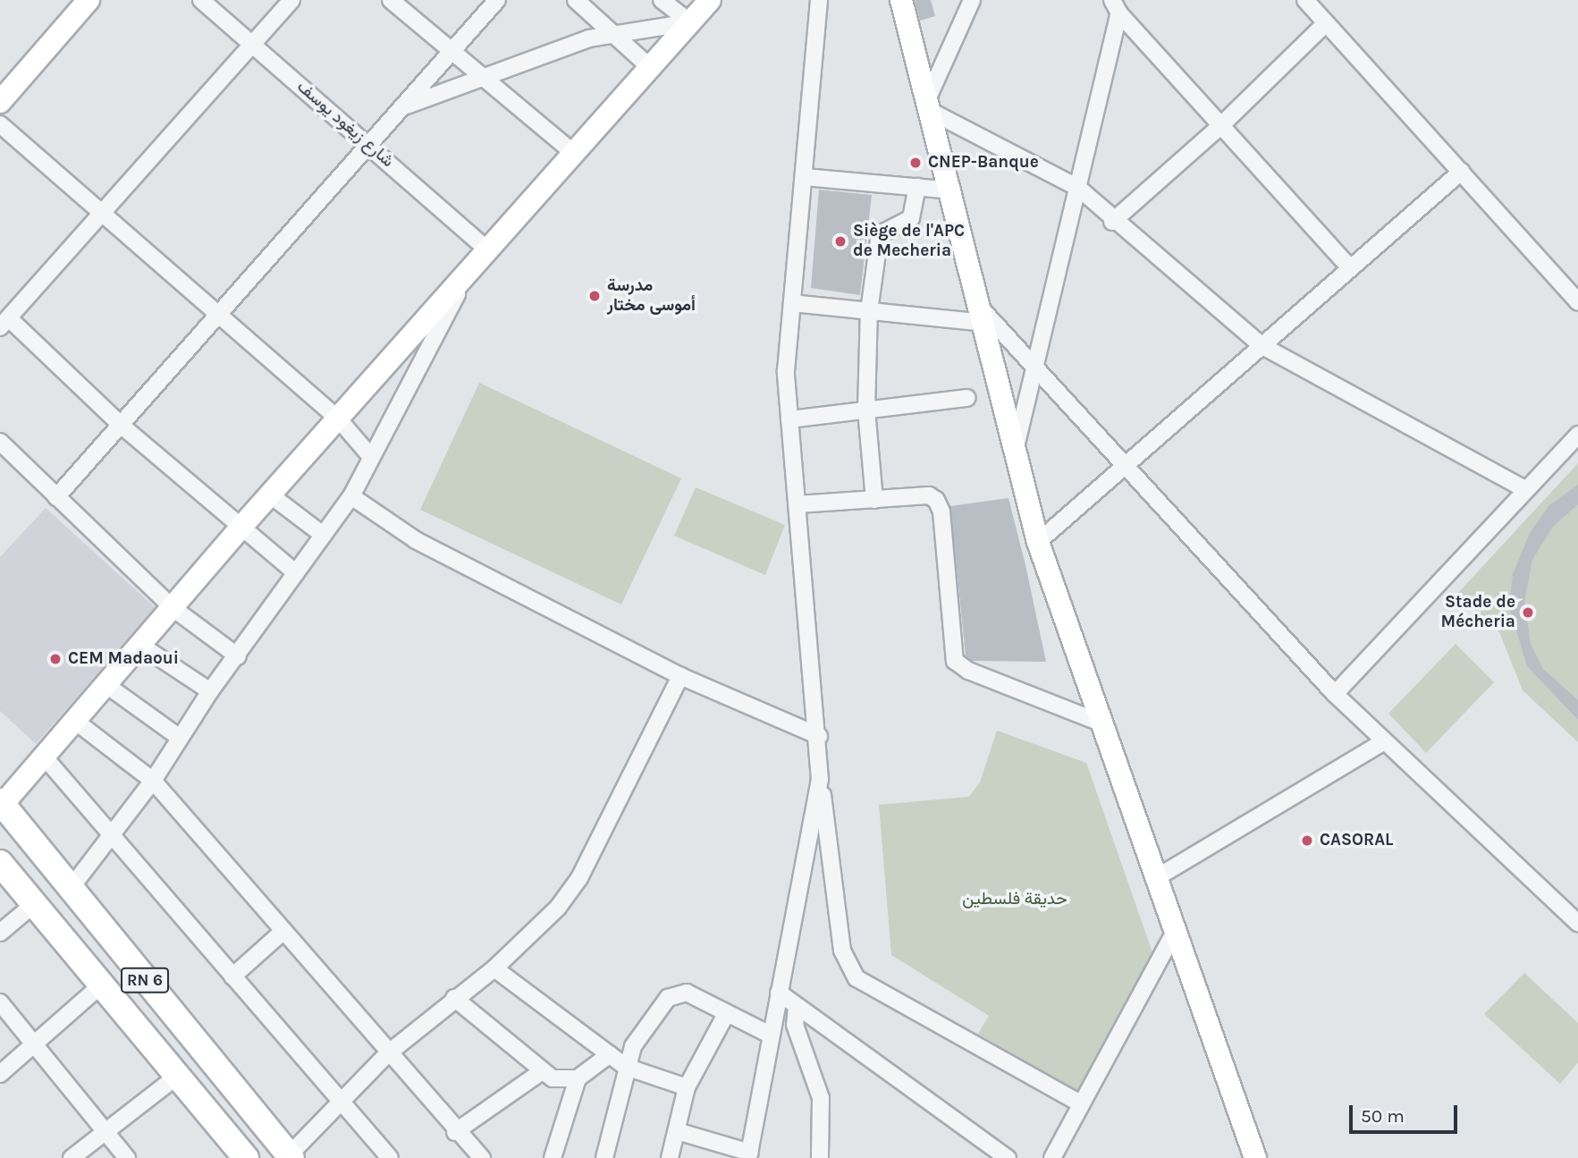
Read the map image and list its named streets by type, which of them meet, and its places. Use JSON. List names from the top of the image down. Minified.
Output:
{"streets":{"main road":["RN 6"],"street":["شارع زيغود يوسف"]},"parks":["حديقة فلسطين"],"places":["CNEP-Banque","Siège de l'APC de Mecheria","مدرسة أموسى مختار","Stade de Mécheria","CEM Madaoui","CASORAL"],"scale_bar":"50 m"}
